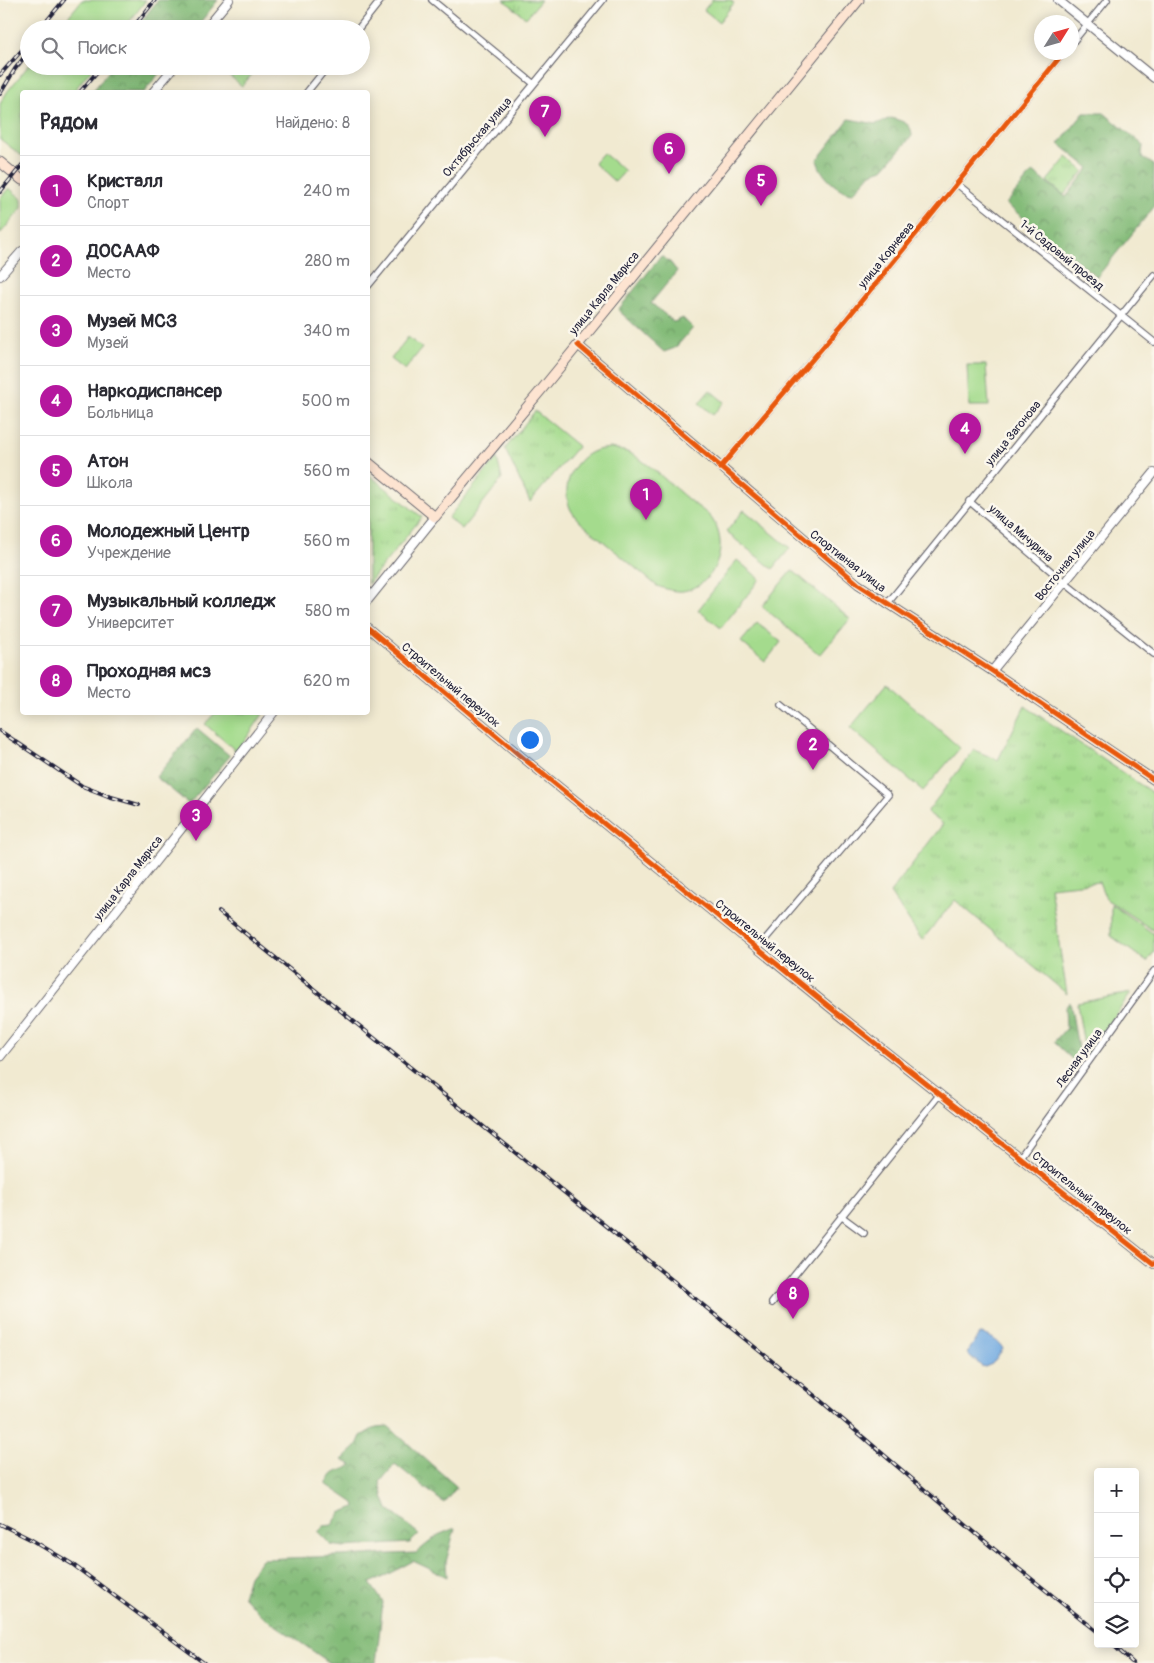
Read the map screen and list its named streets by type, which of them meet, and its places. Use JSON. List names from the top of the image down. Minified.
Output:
{"streets":{"main road":["улица Карла Маркса"],"street":["Октябрьская улица","улица Корнеева","1-й Садовый проезд","улица Загонова","улица Мичурина","Спортивная улица","Восточная улица","Строительный переулок","Лесная улица"]},"crossings":[["улица Корнеева","1-й Садовый проезд"],["улица Корнеева","Спортивная улица"],["1-й Садовый проезд","улица Загонова"],["улица Карла Маркса","Спортивная улица"],["улица Загонова","улица Мичурина"],["улица Загонова","Спортивная улица"],["улица Мичурина","Восточная улица"],["Спортивная улица","Восточная улица"],["Строительный переулок","Лесная улица"]],"north":"top right","page":{"search":"Поиск","heading":["Рядом","Найдено: 8"],"pins":["7","6","5","4","1","2","3","8"],"list":[{"mark":"1","name":"Кристалл","note":"Спорт","value":"240 m"},{"mark":"2","name":"ДОСААФ","note":"Место","value":"280 m"},{"mark":"3","name":"Музей МСЗ","note":"Музей","value":"340 m"},{"mark":"4","name":"Наркодиспансер","note":"Больница","value":"500 m"},{"mark":"5","name":"Атон","note":"Школа","value":"560 m"},{"mark":"6","name":"Молодежный Центр","note":"Учреждение","value":"560 m"},{"mark":"7","name":"Музыкальный колледж","note":"Университет","value":"580 m"},{"mark":"8","name":"Проходная мсз","note":"Место","value":"620 m"}],"map_buttons":["+","−"]}}
